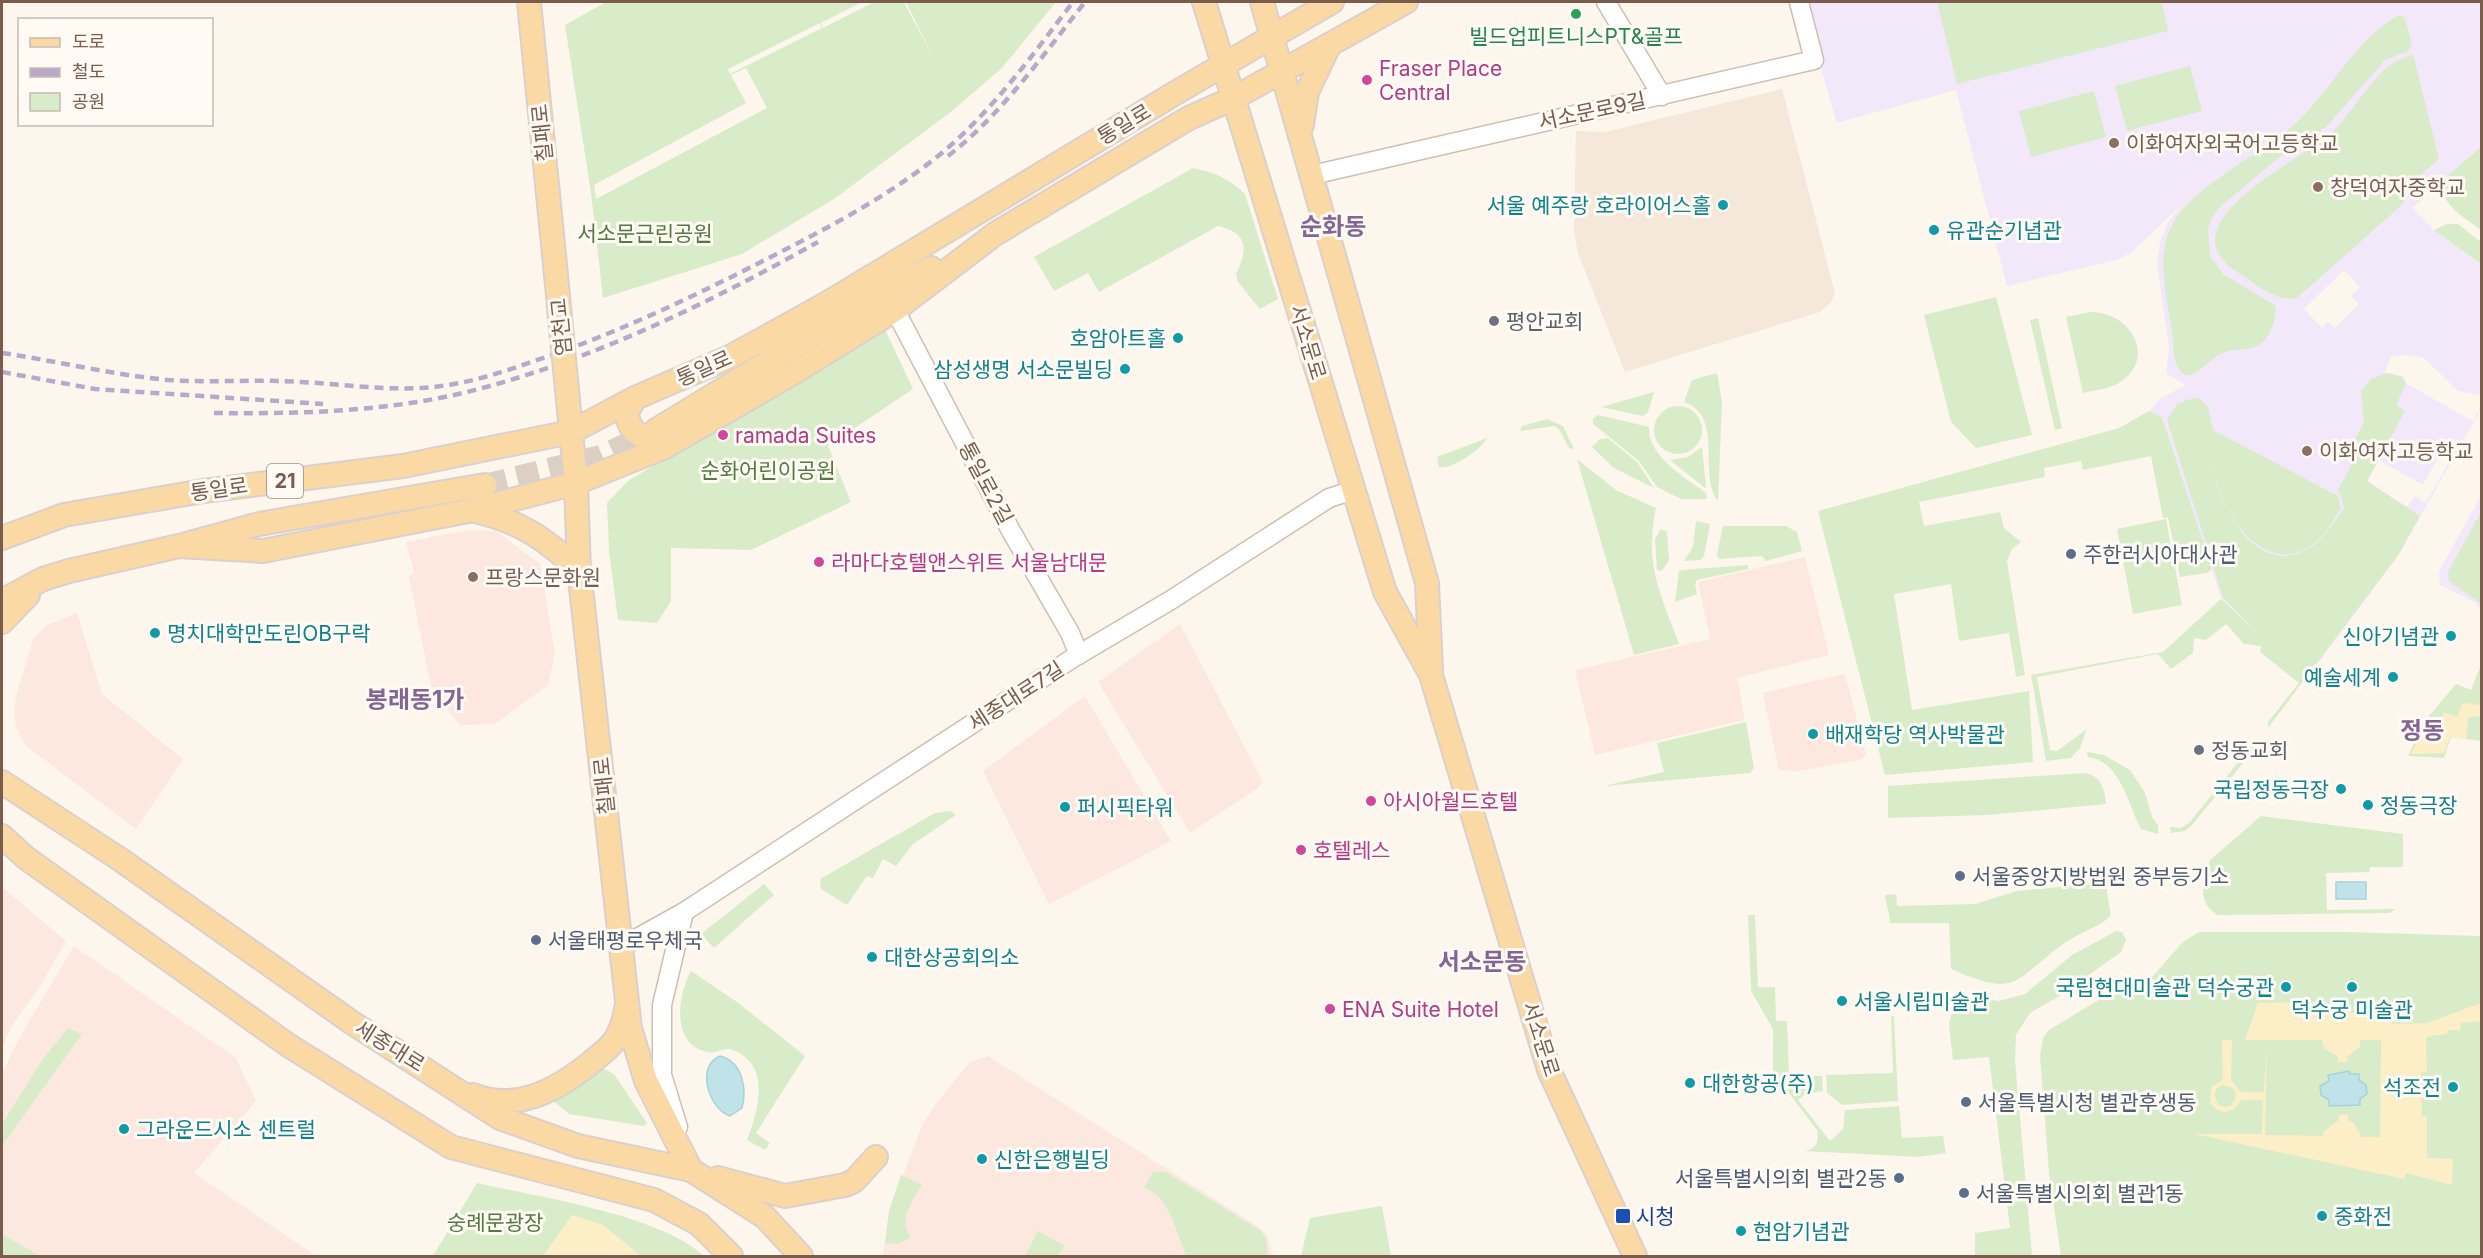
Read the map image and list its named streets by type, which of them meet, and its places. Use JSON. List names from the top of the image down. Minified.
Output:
{"streets":{"main road":["통일로","칠패로","염천교","서소문로","21","세종대로"],"street":["서소문로9길","통일로2길","세종대로7길"]},"crossings":[["서소문로9길","서소문로"],["통일로","칠패로"],["통일로","서소문로"],["통일로","통일로2길"],["칠패로","염천교"],["칠패로","세종대로7길"],["칠패로","세종대로"],["서소문로","세종대로7길"],["통일로2길","세종대로7길"]],"districts":["순화동","봉래동1가","정동","서소문동"],"parks":["서소문근린공원","순화어린이공원","숭례문광장"],"places":{"other":["빌드업피트니스PT&골프","Fraser Place Central","이화여자외국어고등학교","창덕여자중학교","서울 예주랑 호라이어스홀","유관순기념관","평안교회","호암아트홀","삼성생명 서소문빌딩","ramada Suites","이화여자고등학교","주한러시아대사관","라마다호텔앤스위트 서울남대문","프랑스문화원","명치대학만도린OB구락","신아기념관","예술세계","배재학당 역사박물관","정동교회","국립정동극장","아시아월드호텔","정동극장","퍼시픽타워","호텔레스","서울중앙지방법원 중부등기소","서울태평로우체국","대한상공회의소","국립현대미술관 덕수궁관","덕수궁 미술관","서울시립미술관","ENA Suite Hotel","대한항공(주)","석조전","서울특별시청 별관후생동","그라운드시소 센트럴","신한은행빌딩","서울특별시의회 별관2동","서울특별시의회 별관1동","중화전","현암기념관"],"transit":["시청"]},"legend":["도로","철도","공원"]}
